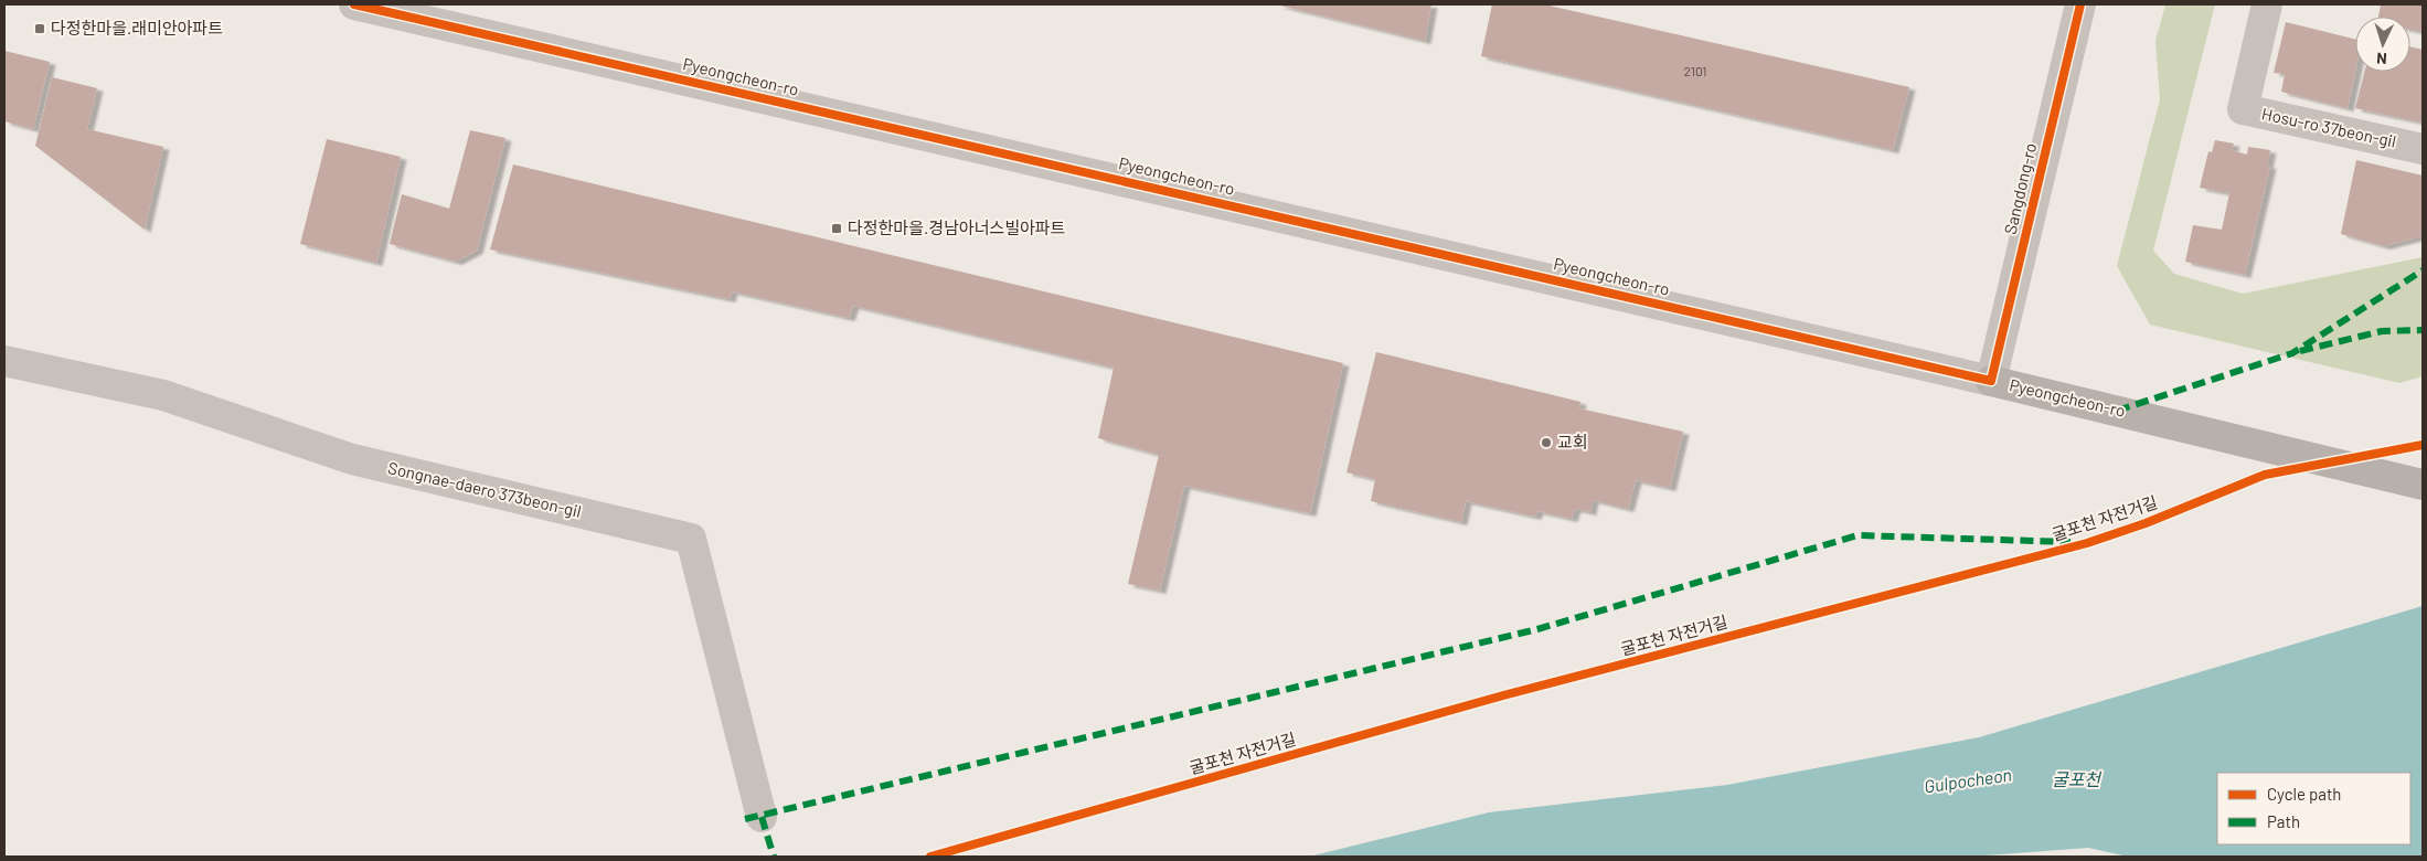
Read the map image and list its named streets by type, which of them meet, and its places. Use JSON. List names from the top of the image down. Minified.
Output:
{"streets":{"main road":["Pyeongcheon-ro"],"street":["Hosu-ro 37beon-gil","Sangdong-ro","Songnae-daero 373beon-gil"],"cycle path":["굴포천 자전거길"]},"crossings":[["Pyeongcheon-ro","Sangdong-ro"]],"water":["굴포천","Gulpocheon"],"places":{"transit":["다정한마을.래미안아파트","다정한마을.경남아너스빌아파트"],"other":["교회"]},"house_numbers":["2101"],"legend":["Cycle path","Path"],"north":"bottom"}
